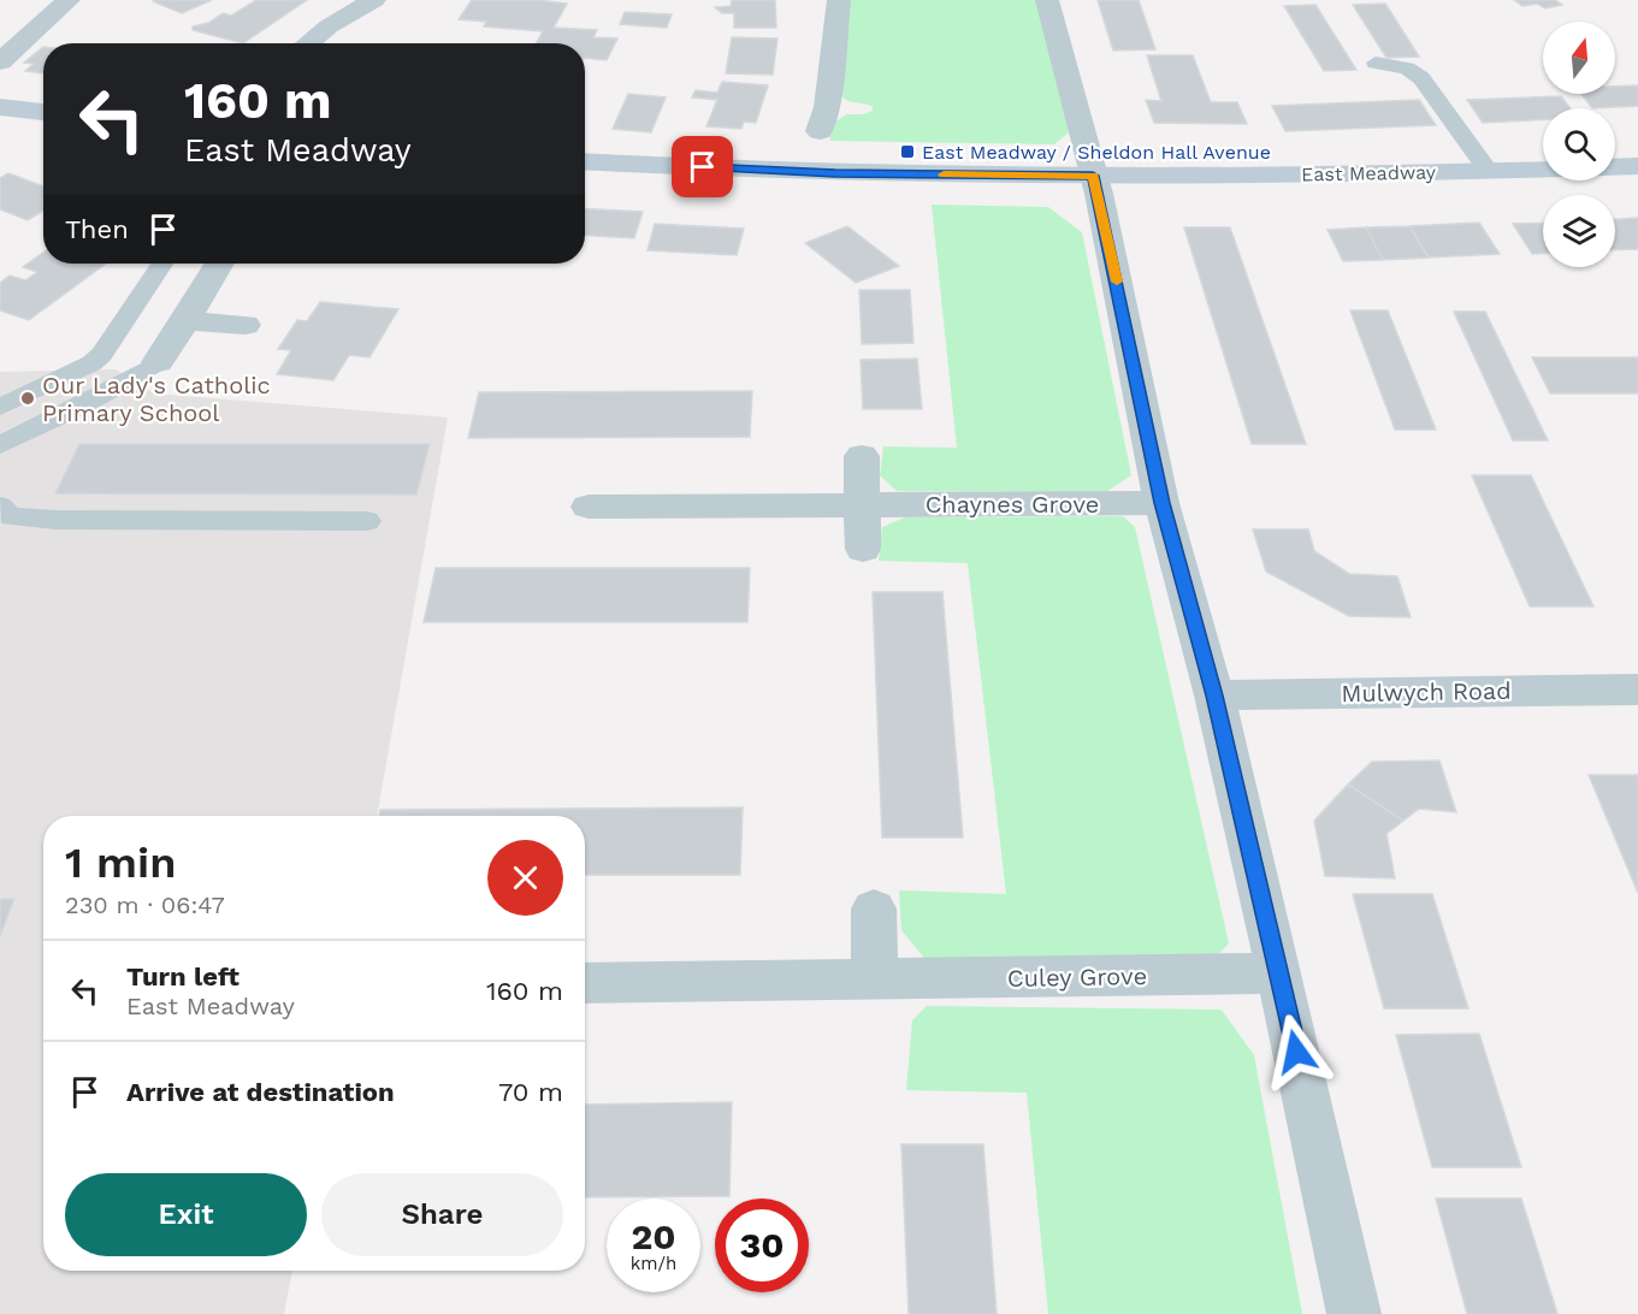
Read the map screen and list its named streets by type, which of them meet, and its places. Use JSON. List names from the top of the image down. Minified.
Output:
{"streets":{"street":["East Meadway","Chaynes Grove","Mulwych Road","Culey Grove"]},"places":{"transit":["East Meadway / Sheldon Hall Avenue"],"other":["Our Lady's Catholic Primary School"]},"north":"top","page":{"turn":["160 m","East Meadway"],"then":"Then","heading":["1 min","230 m · 06:47"],"list":[{"name":"Turn left","note":"East Meadway","value":"160 m"},{"name":"Arrive at destination","value":"70 m"}],"buttons":["Exit","Share"],"speed":"20 km/h","limit":"30"}}
